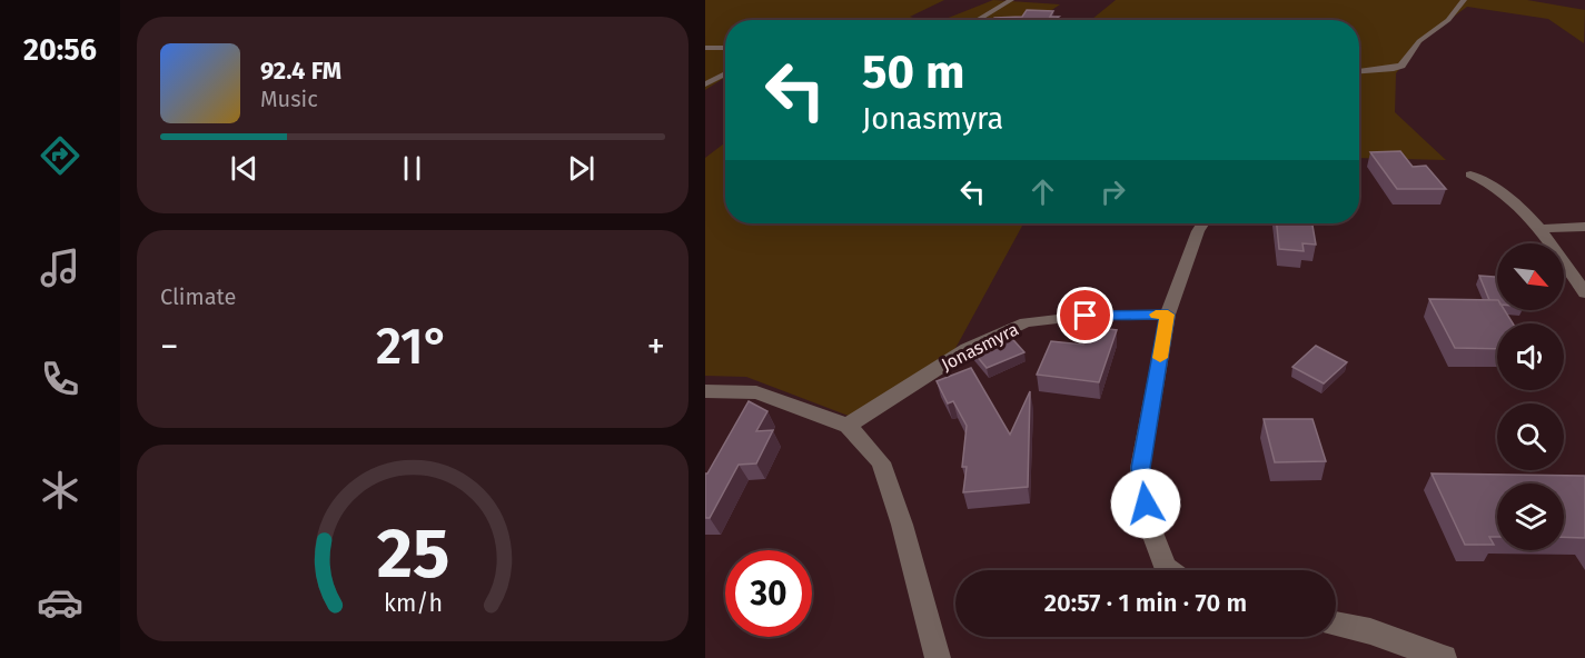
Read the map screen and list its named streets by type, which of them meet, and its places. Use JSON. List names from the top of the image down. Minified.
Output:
{"streets":{"street":["Jonasmyra"]},"north":"bottom right","page":{"tabs":"20:56","turn":["50 m","Jonasmyra"],"song":["92.4 FM","Music"],"tile":"Climate","heat":["−","21°","+"],"limit":"30","trip":"20:57 · 1 min · 70 m","gauge":["25","km/h"]}}
